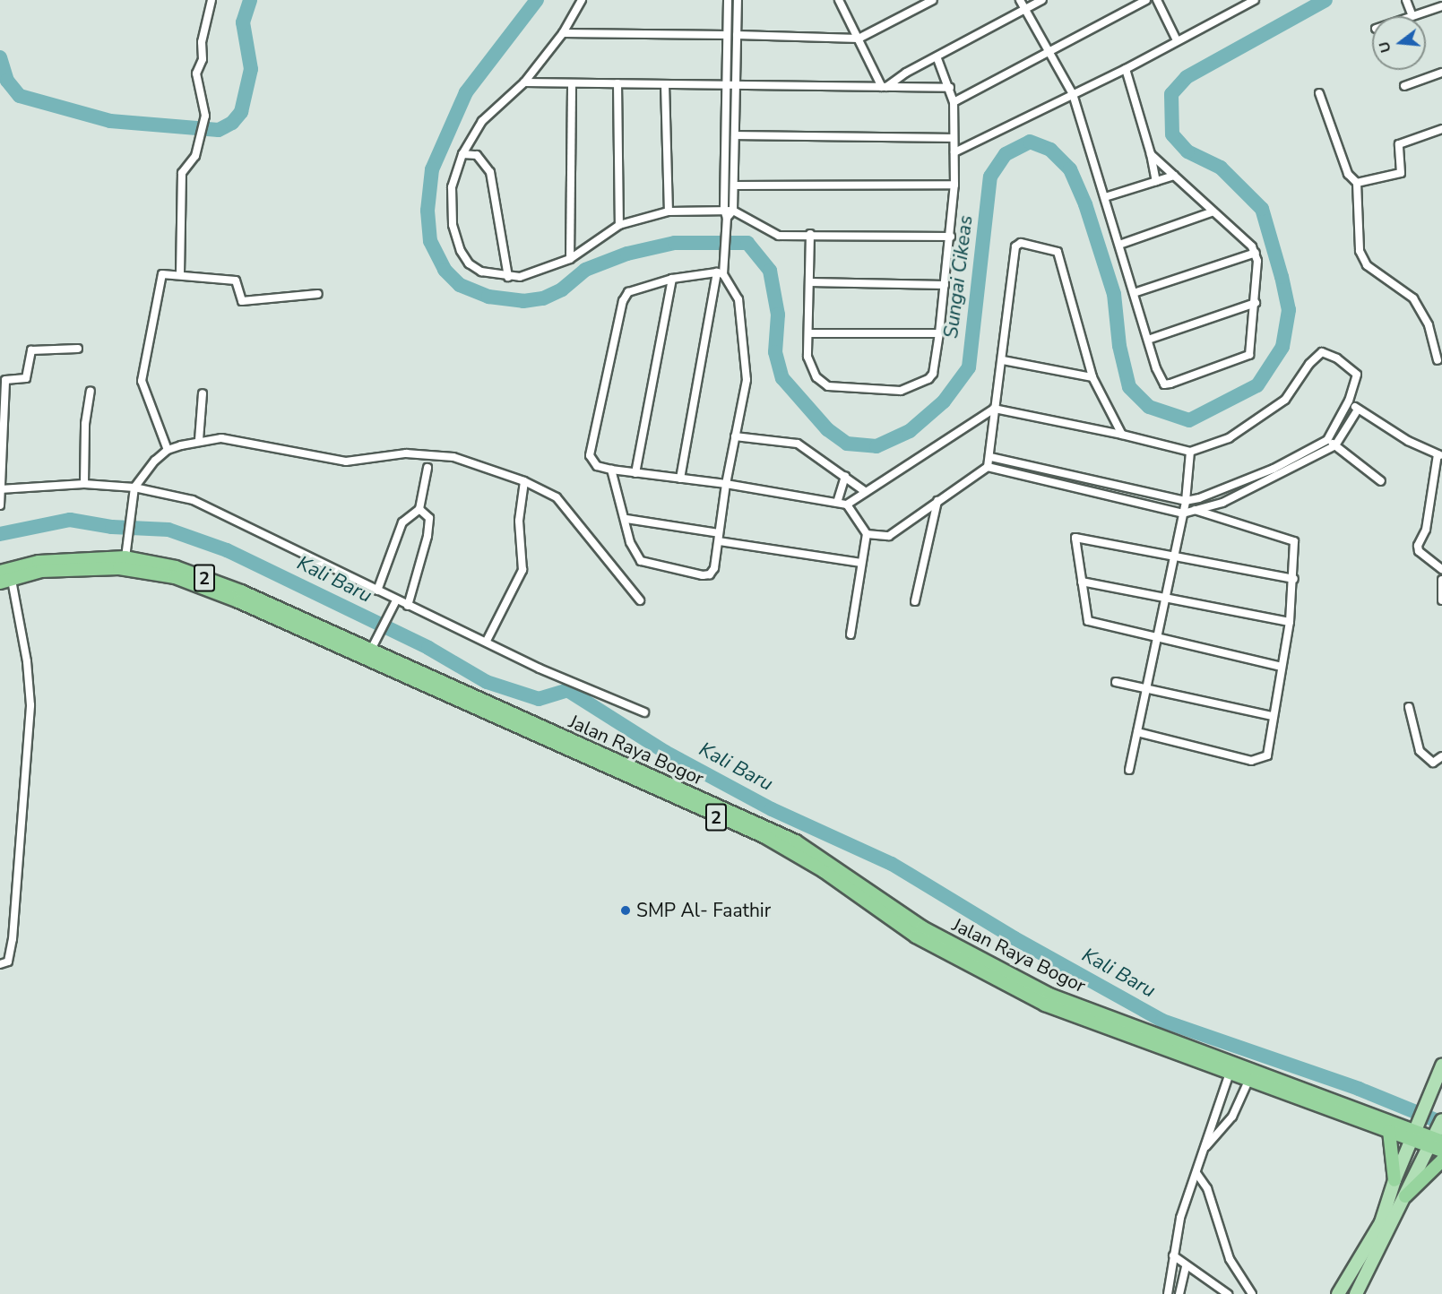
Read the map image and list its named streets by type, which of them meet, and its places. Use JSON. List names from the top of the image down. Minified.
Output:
{"streets":{"highway":["2","Jalan Raya Bogor"]},"water":["Sungai Cikeas","Kali Baru"],"places":["SMP Al- Faathir"],"north":"left"}
